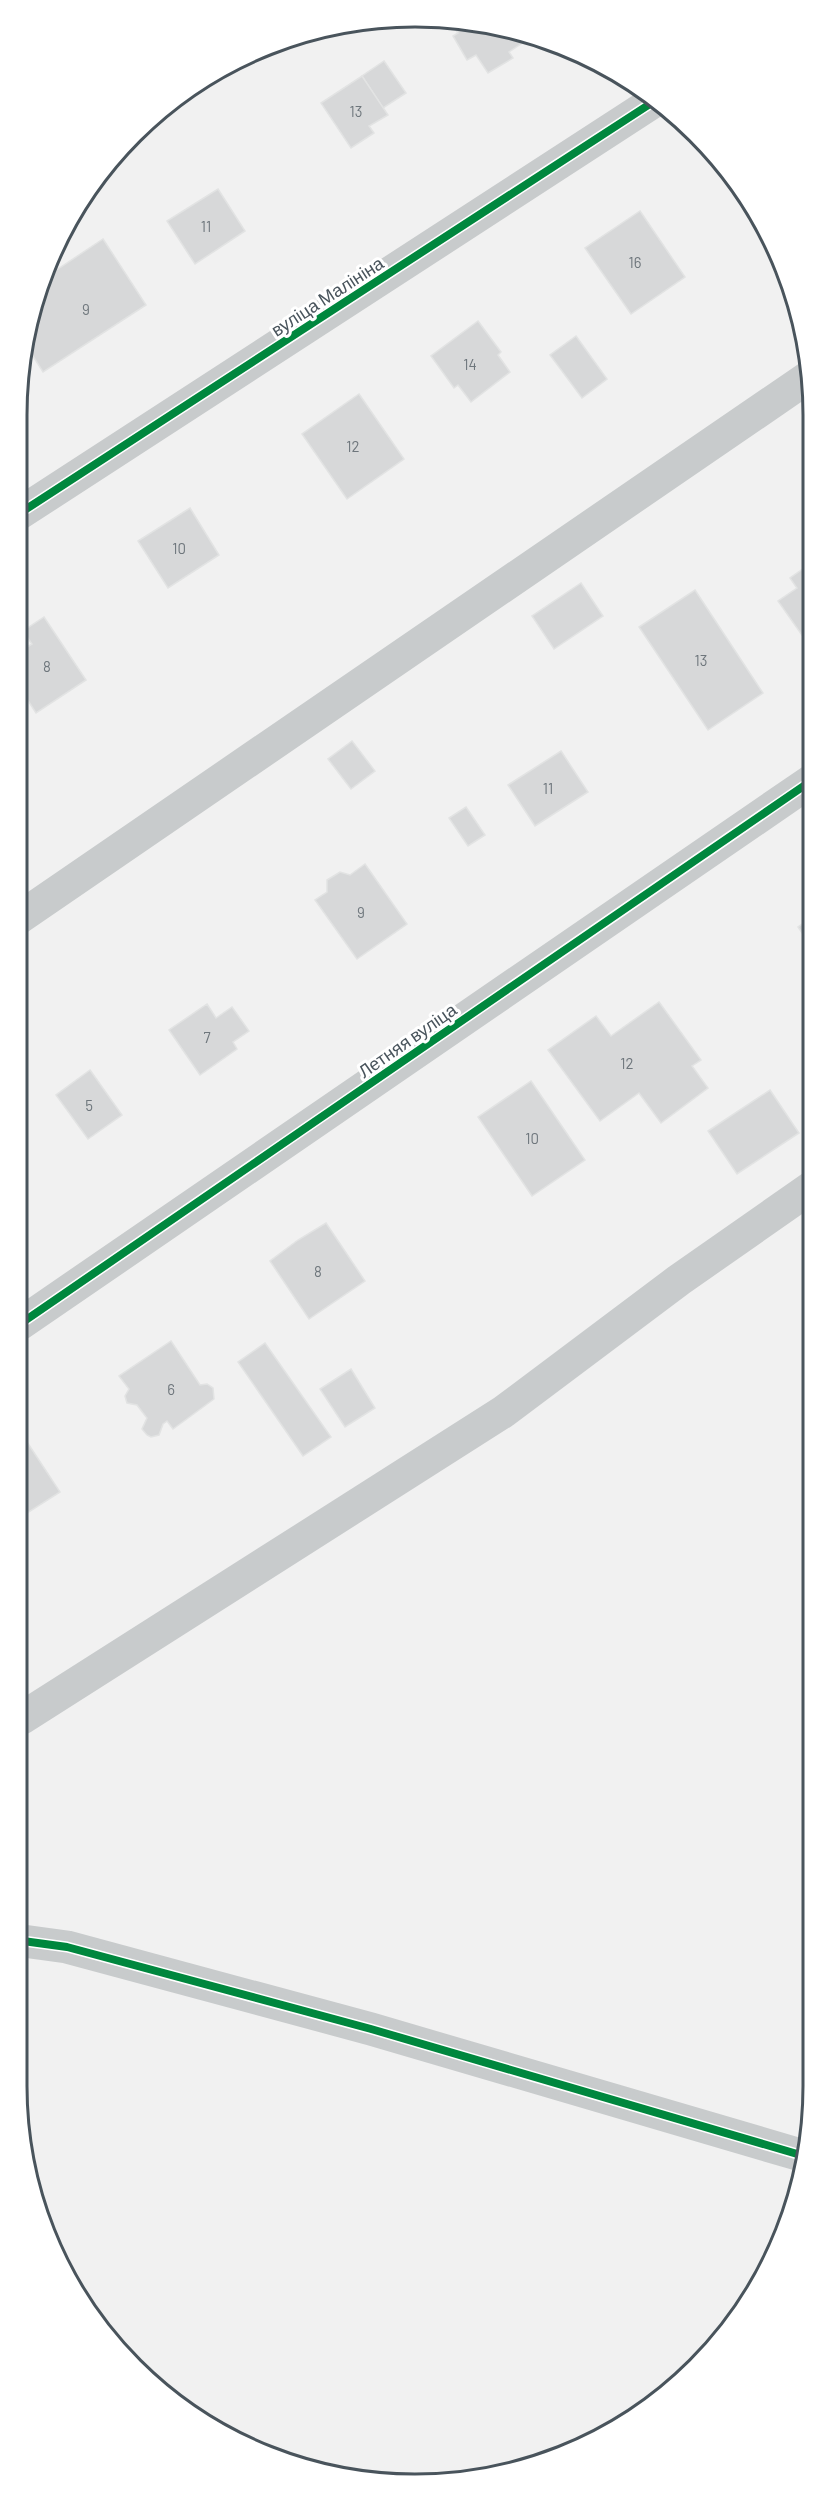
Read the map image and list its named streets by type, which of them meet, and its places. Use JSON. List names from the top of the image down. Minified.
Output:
{"streets":{"street":["вуліца Малініна","Летняя вуліца"]},"house_numbers":["13","11","16","9","14","12","10","13","8","11","9","7","12","5","10","8","6"]}
